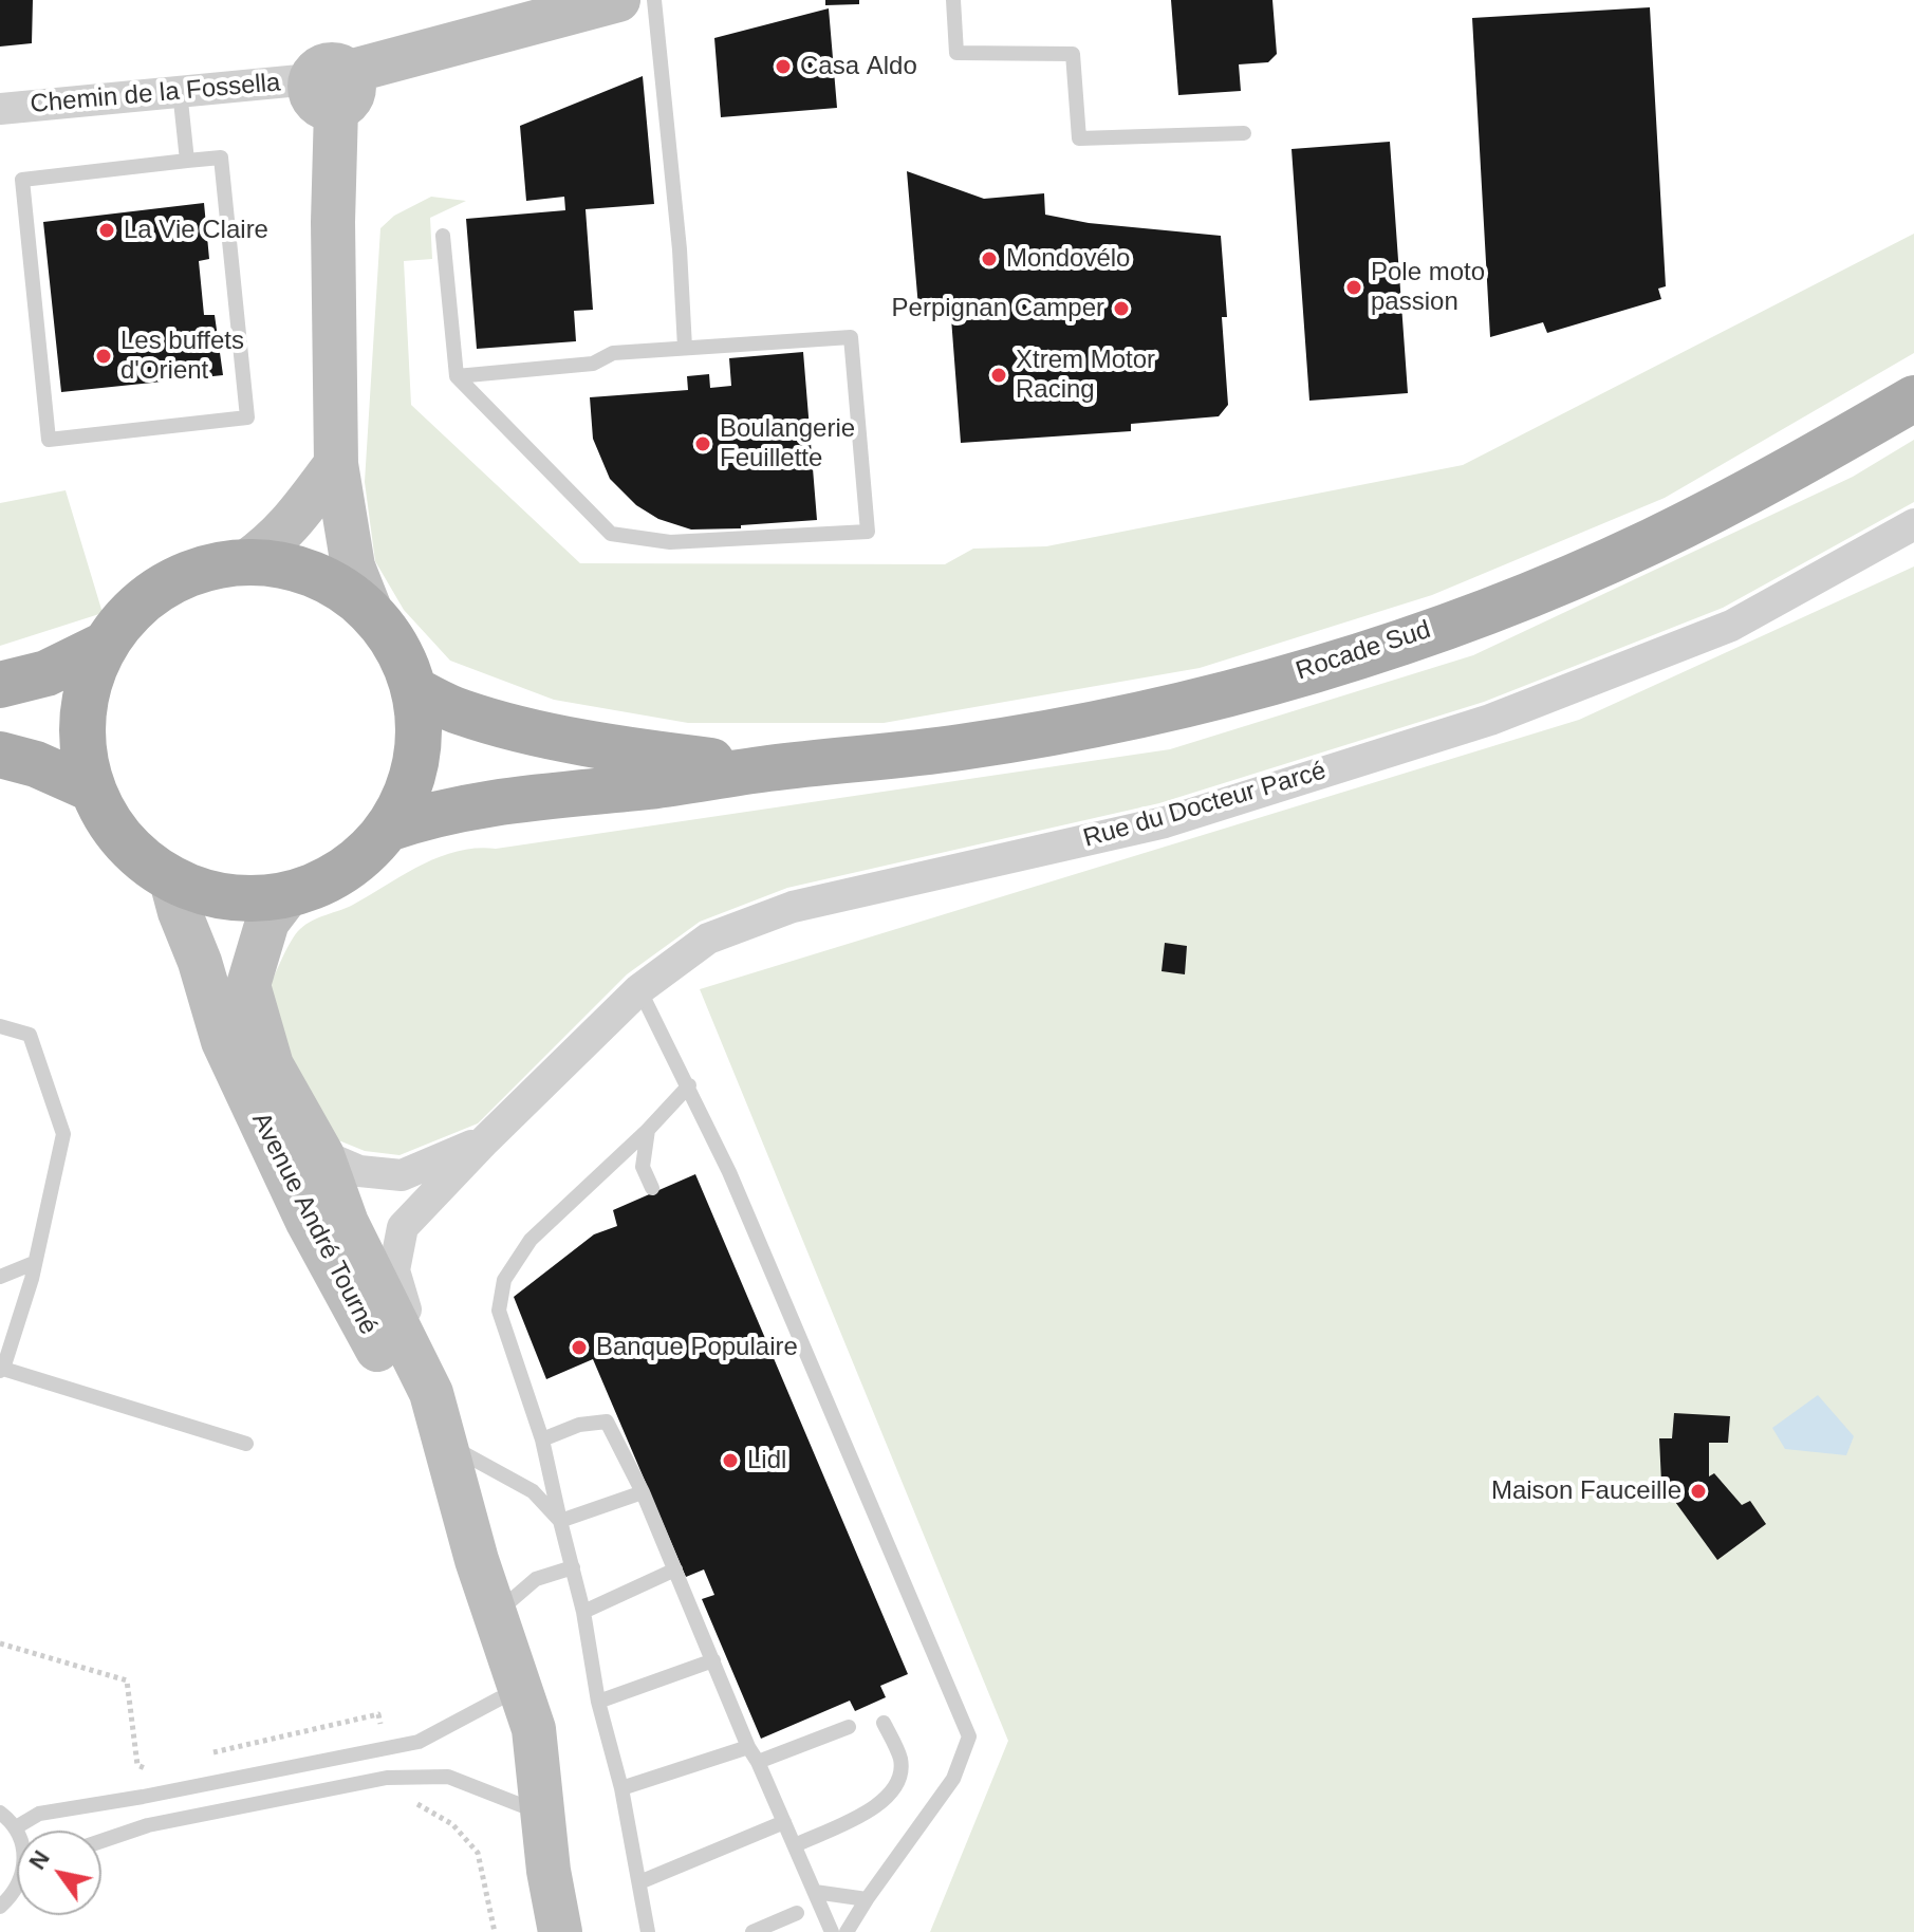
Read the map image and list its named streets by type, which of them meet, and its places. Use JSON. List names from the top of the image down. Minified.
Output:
{"streets":{"main road":["Rocade Sud"],"street":["Chemin de la Fossella","Rue du Docteur Parcé","Avenue André Tourné"]},"crossings":[["Rue du Docteur Parcé","Avenue André Tourné"]],"places":["Casa Aldo","La Vie Claire","Mondovélo","Pole moto passion","Perpignan Camper","Les buffets d'Orient","Xtrem Motor Racing","Boulangerie Feuillette","Banque Populaire","Lidl","Maison Fauceille"],"north":"top left"}
